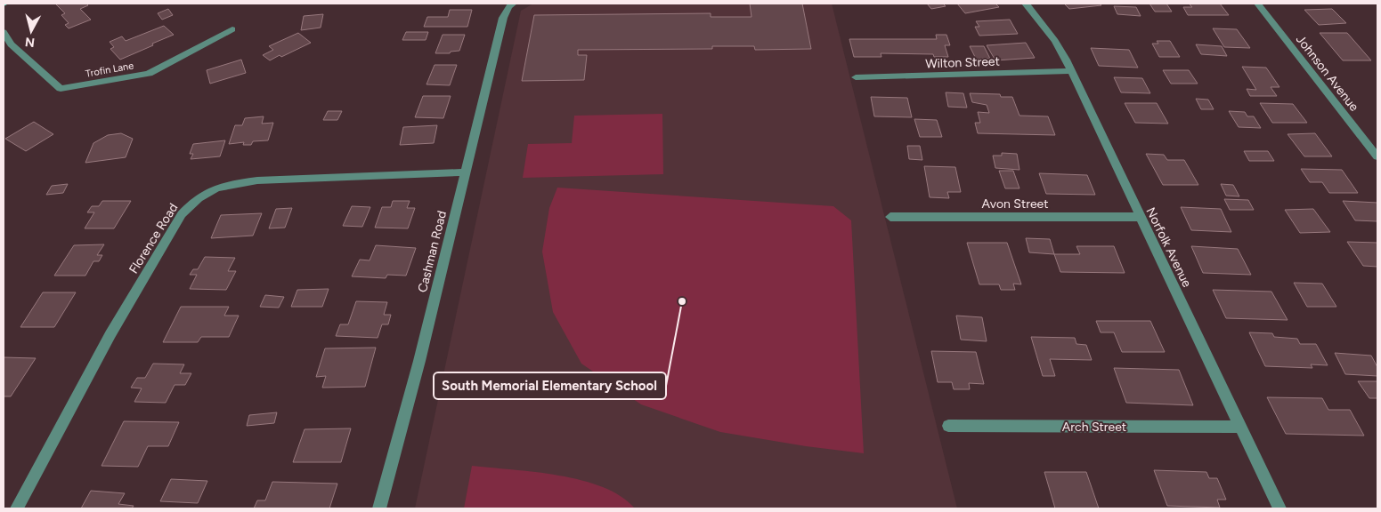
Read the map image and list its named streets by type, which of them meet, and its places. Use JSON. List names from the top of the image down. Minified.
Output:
{"streets":{"street":["Wilton Street","Trofin Lane","Johnson Avenue","Avon Street","Florence Road","Norfolk Avenue","Cashman Road","Arch Street"]},"crossings":[["Wilton Street","Norfolk Avenue"],["Avon Street","Norfolk Avenue"],["Florence Road","Cashman Road"],["Norfolk Avenue","Arch Street"]],"places":["South Memorial Elementary School"],"north":"bottom"}
